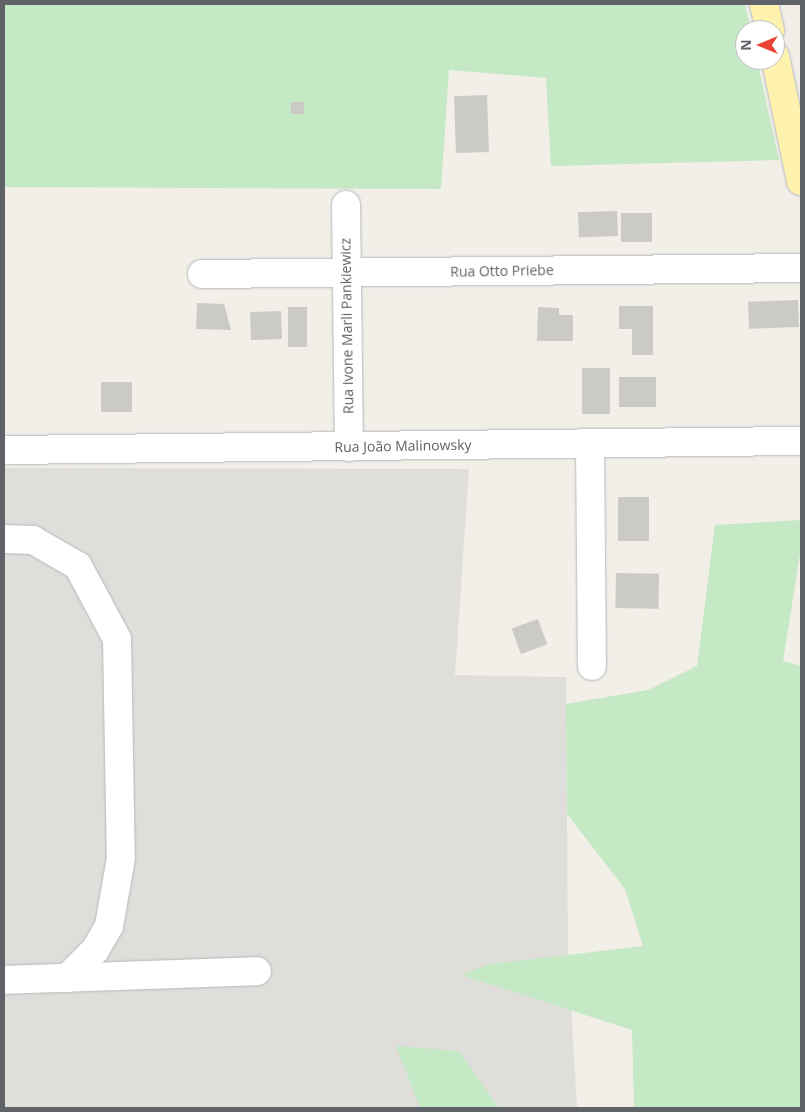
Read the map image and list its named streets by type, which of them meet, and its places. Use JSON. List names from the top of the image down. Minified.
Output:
{"streets":{"street":["Rua Otto Priebe","Rua Ivone Marli Pankiewicz","Rua João Malinowsky"]},"crossings":[["Rua Otto Priebe","Rua Ivone Marli Pankiewicz"],["Rua Ivone Marli Pankiewicz","Rua João Malinowsky"]],"north":"left"}
